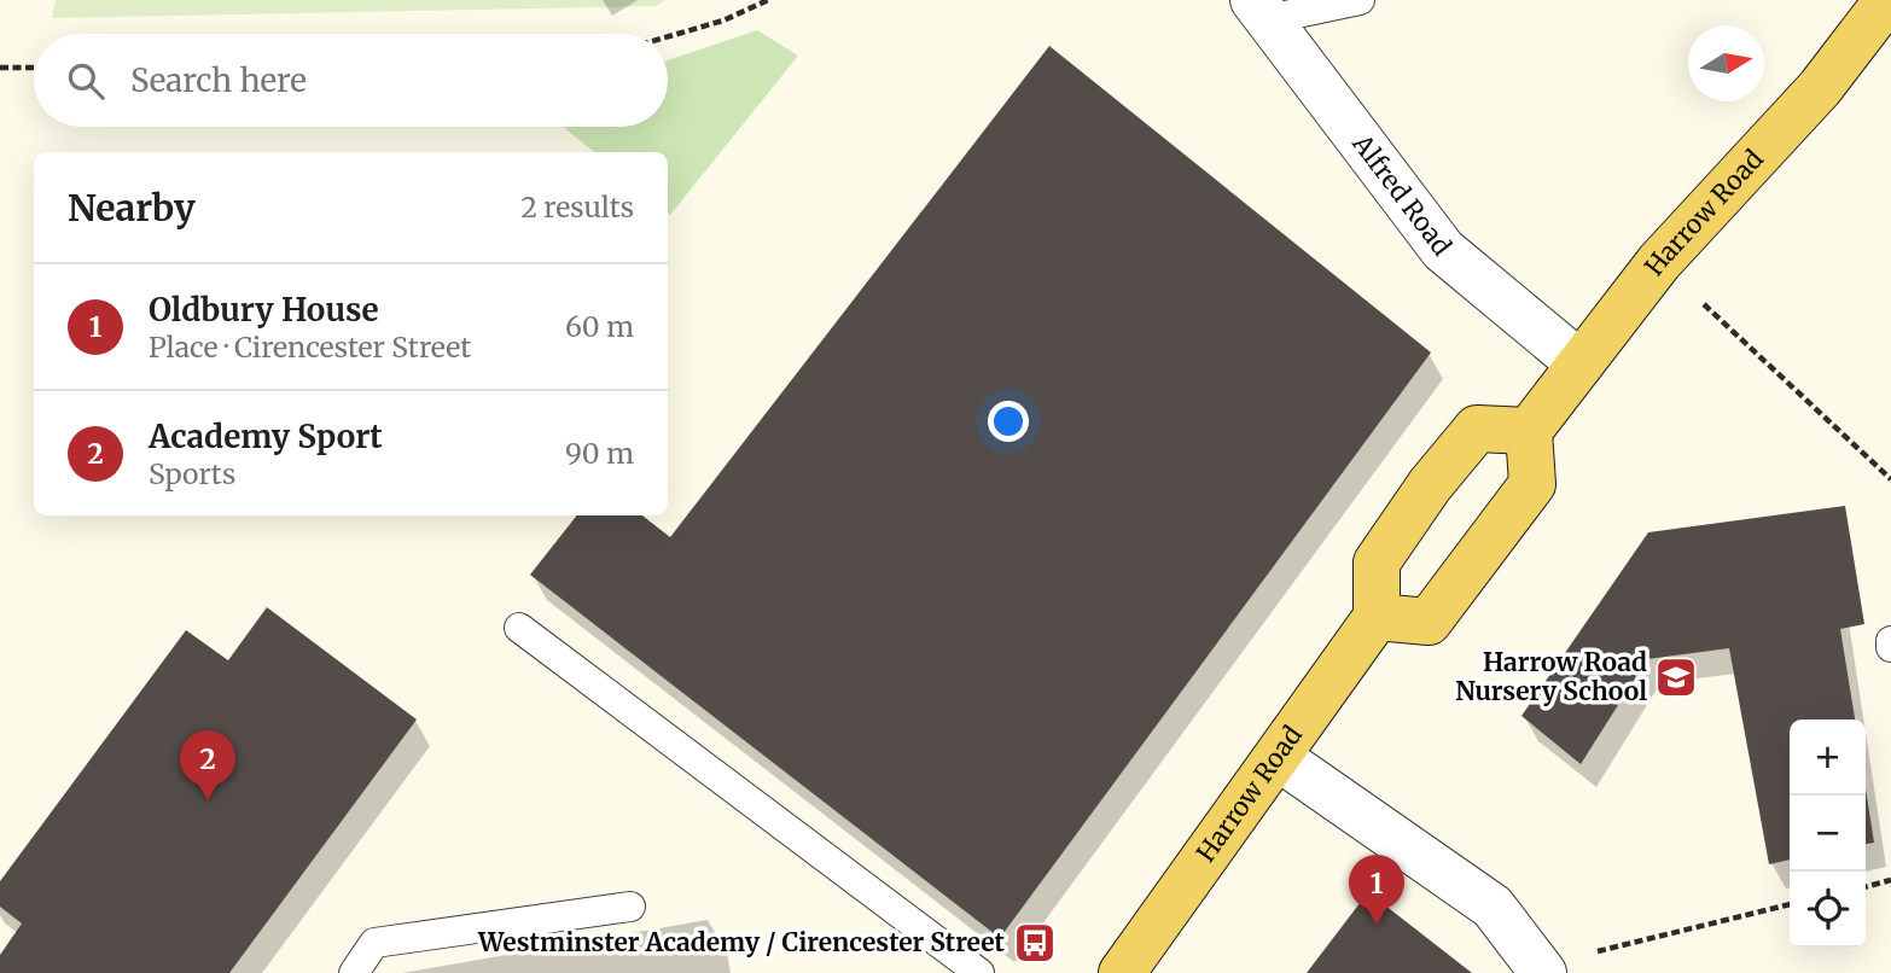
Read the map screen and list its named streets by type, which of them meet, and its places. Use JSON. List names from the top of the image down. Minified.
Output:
{"streets":{"main road":["Harrow Road"],"street":["Alfred Road"]},"crossings":[["Alfred Road","Harrow Road"]],"places":{"school or university":["Harrow Road Nursery School"],"bus stop":["Westminster Academy / Cirencester Street"]},"north":"right","page":{"search":"Search here","heading":["Nearby","2 results"],"list":[{"mark":"1","name":"Oldbury House","note":"Place · Cirencester Street","value":"60 m"},{"mark":"2","name":"Academy Sport","note":"Sports","value":"90 m"}],"map_buttons":["+","−"],"pins":["2","1"]}}
